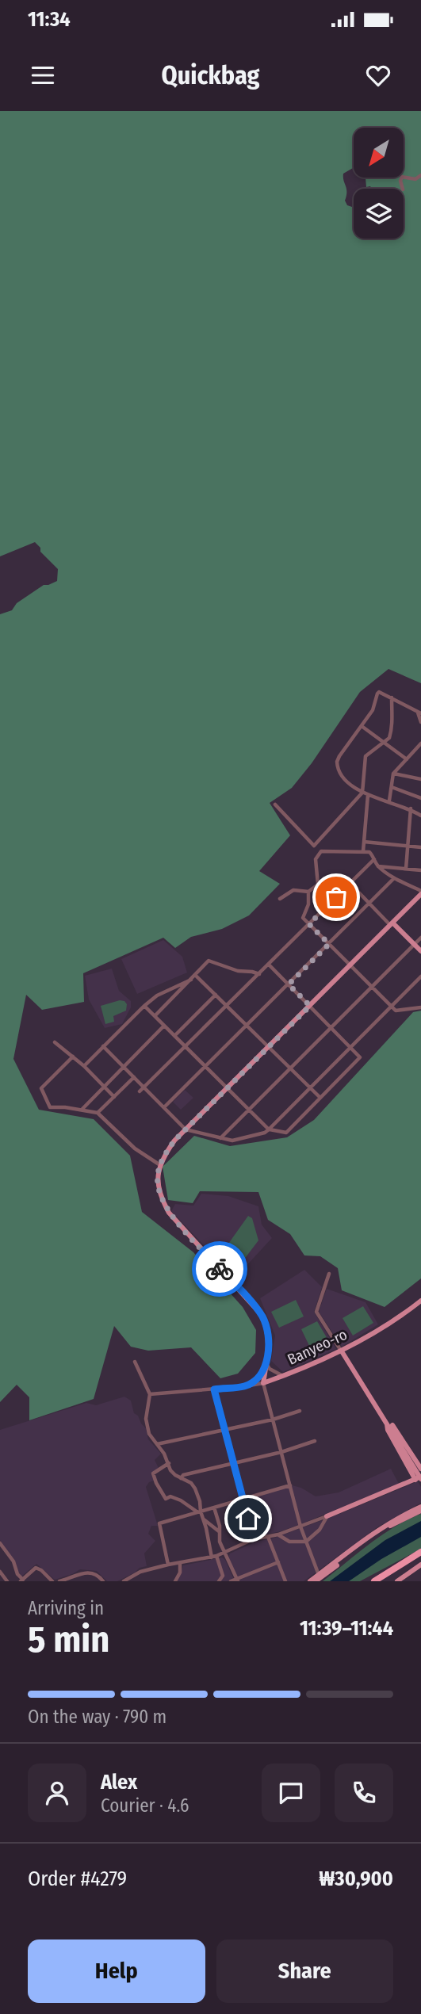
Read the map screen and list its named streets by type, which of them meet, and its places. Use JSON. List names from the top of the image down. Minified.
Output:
{"streets":{"main road":["Banyeo-ro"]},"north":"bottom left","page":{"status":"11:34","header":"Quickbag","heading":["5 min","Arriving in","11:39–11:44"],"panel":["Alex","Courier · 4.6","Order #4279","₩30,900"],"bar":"On the way · 790 m","buttons":["Help","Share"]}}
